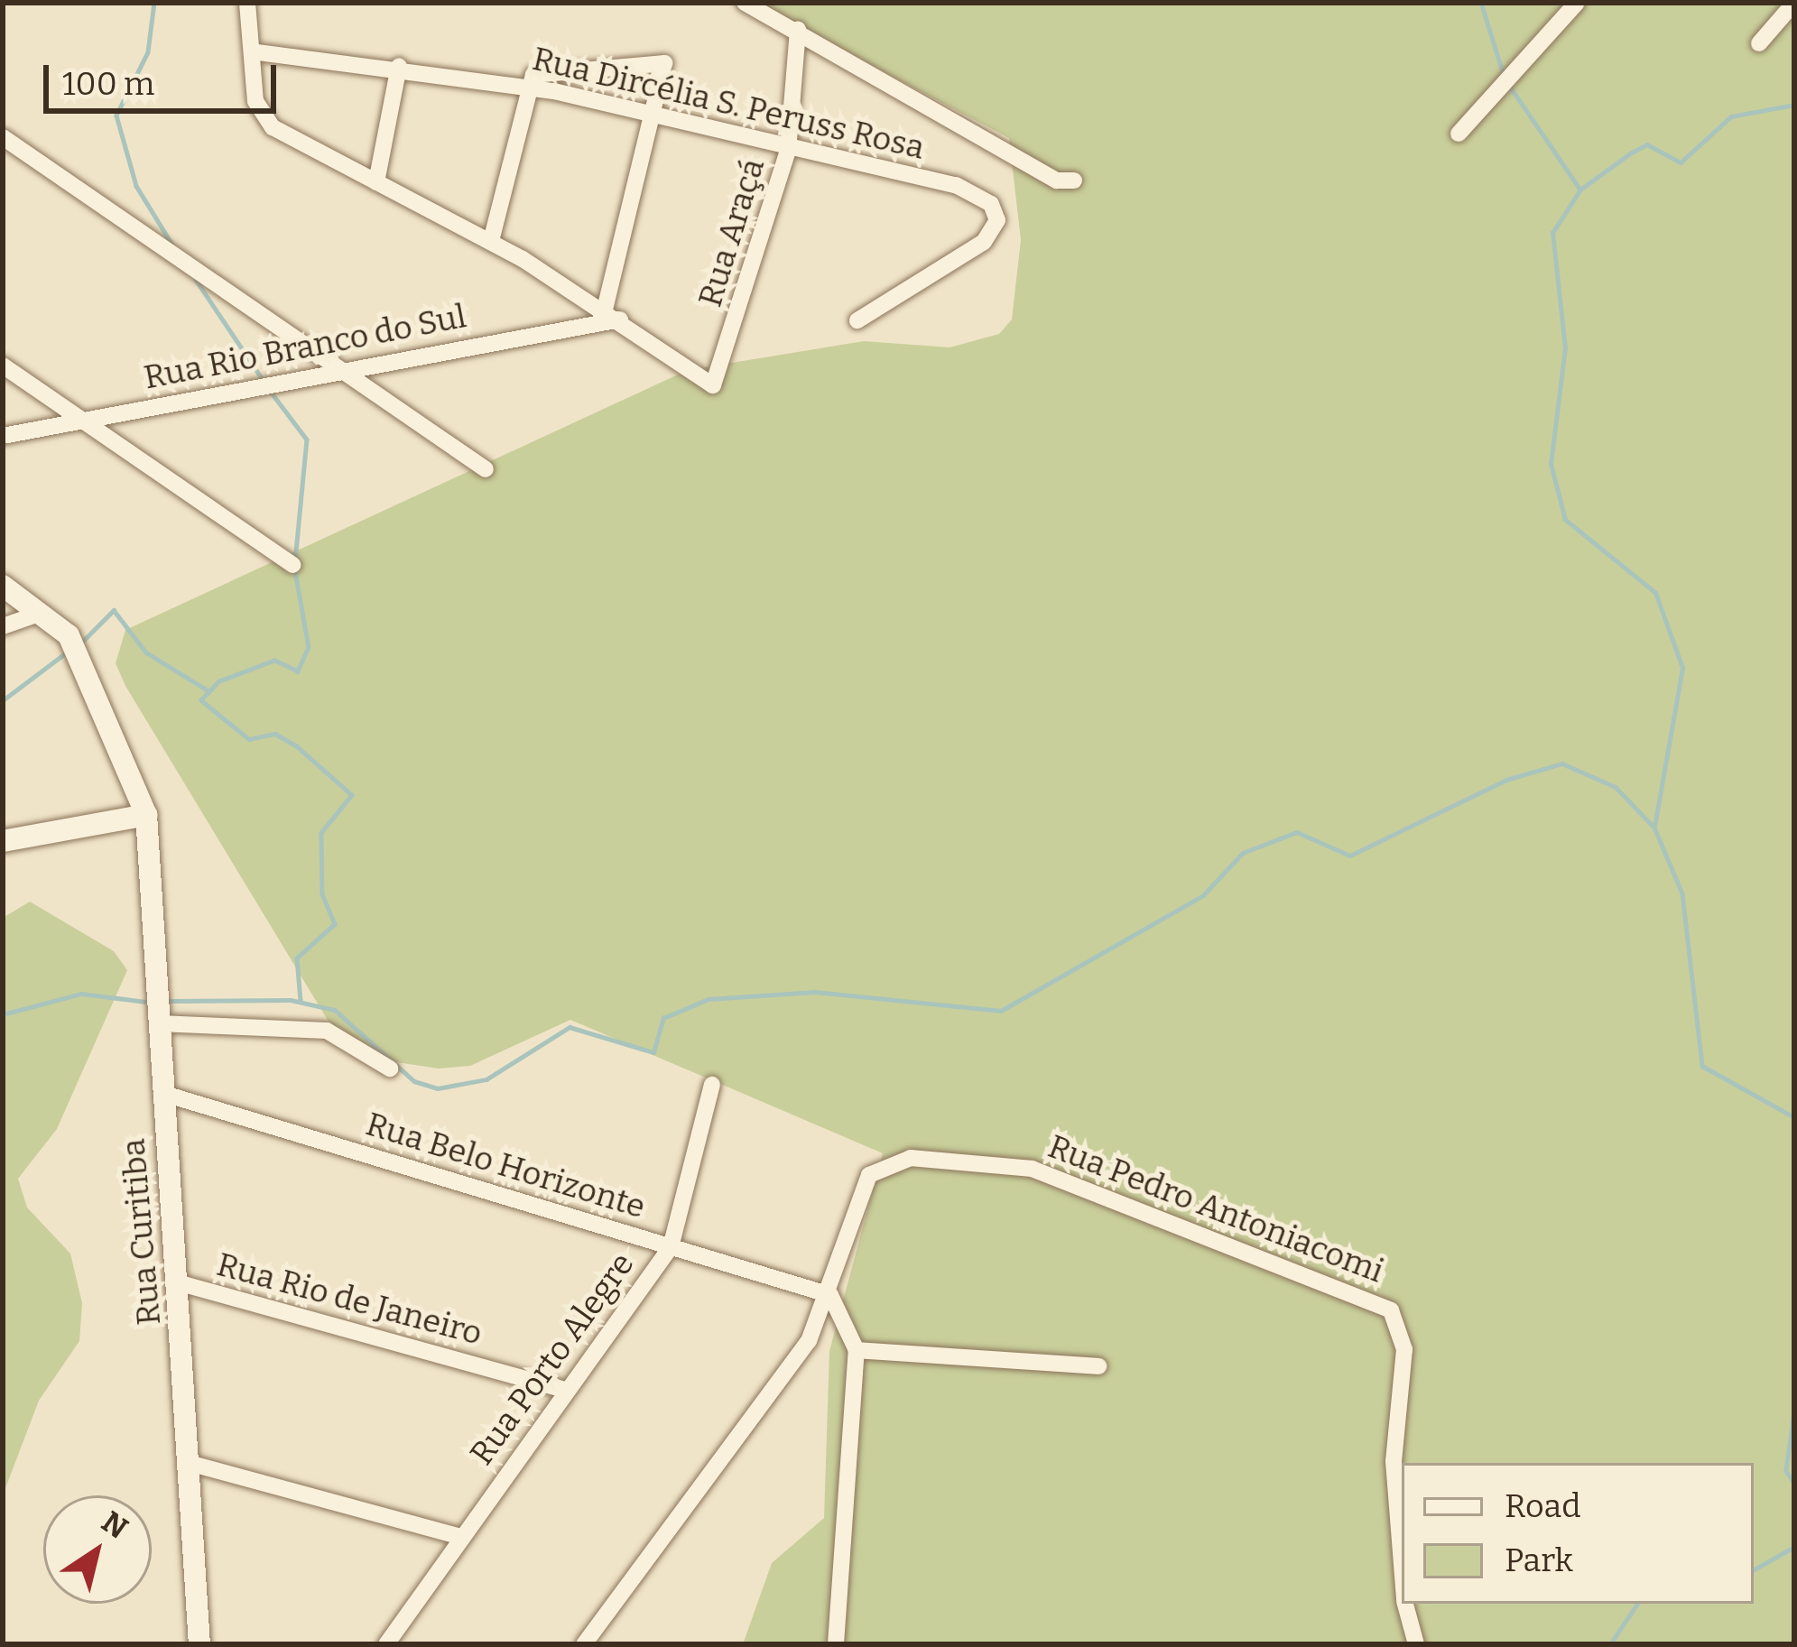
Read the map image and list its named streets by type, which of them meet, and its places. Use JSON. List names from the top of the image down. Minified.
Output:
{"streets":{"street":["Rua Dircélia S. Peruss Rosa","Rua Araçá","Rua Rio Branco do Sul","Rua Belo Horizonte","Rua Pedro Antoniacomi","Rua Curitiba","Rua Rio de Janeiro","Rua Porto Alegre"]},"crossings":[["Rua Dircélia S. Peruss Rosa","Rua Araçá"],["Rua Araçá","Rua Rio Branco do Sul"],["Rua Belo Horizonte","Rua Pedro Antoniacomi"],["Rua Belo Horizonte","Rua Curitiba"],["Rua Belo Horizonte","Rua Porto Alegre"],["Rua Curitiba","Rua Rio de Janeiro"],["Rua Rio de Janeiro","Rua Porto Alegre"]],"legend":["Road","Park"],"scale_bar":"100 m","north":"top right"}
